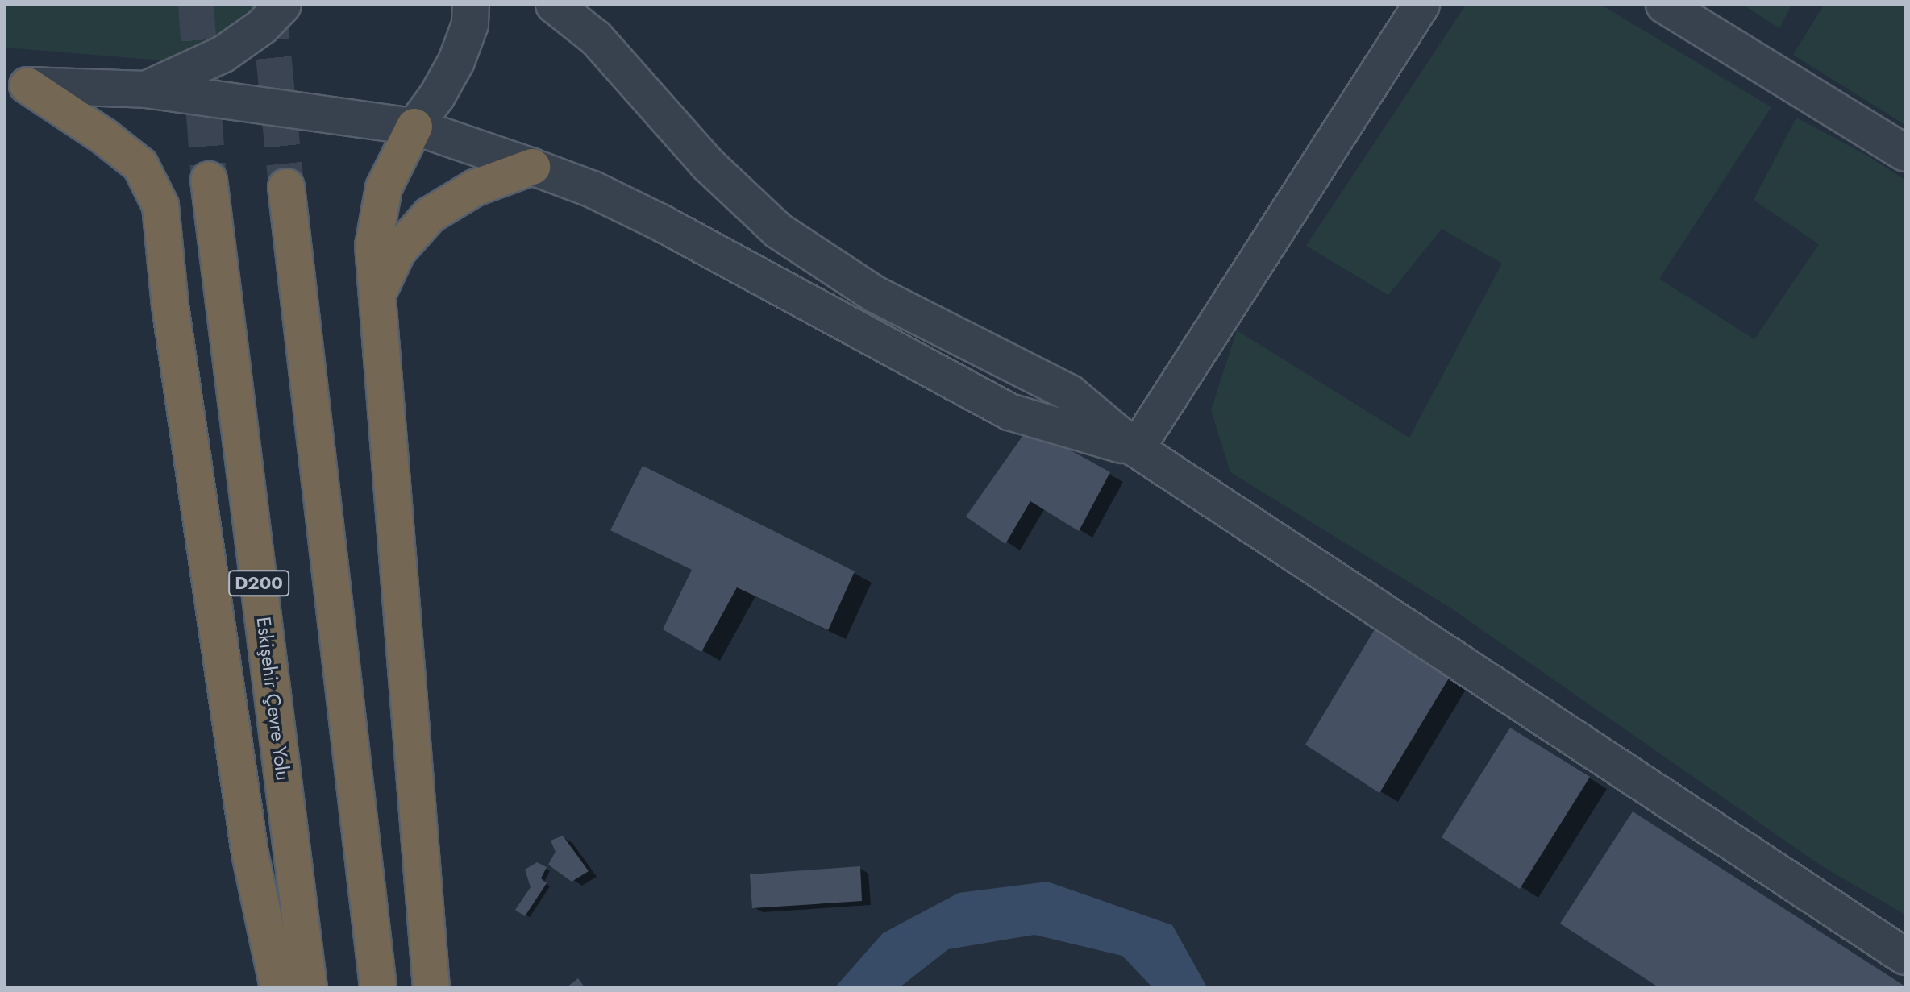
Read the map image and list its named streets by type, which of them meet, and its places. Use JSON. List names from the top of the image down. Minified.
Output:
{"streets":{"highway":["D200","Eskişehir Çevre Yolu"]}}
